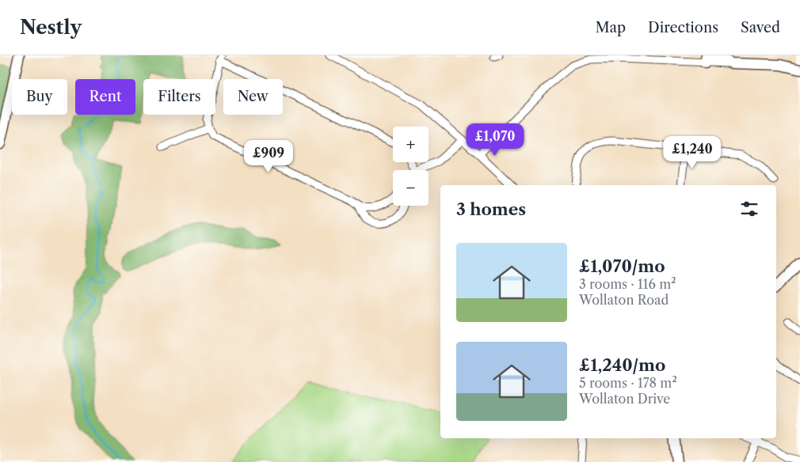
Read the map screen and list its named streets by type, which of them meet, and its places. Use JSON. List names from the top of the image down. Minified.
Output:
{"page":{"header":"Nestly","nav":["Map","Directions","Saved"],"chip":["Buy","Rent","Filters","New"],"price":["£1,070","£1,240","£909"],"map_buttons":["+","−"],"heading":"3 homes","list":[{"name":"£1,070/mo","note":"3 rooms · 116 m² · Wollaton Road"},{"name":"£1,240/mo","note":"5 rooms · 178 m² · Wollaton Drive"}]}}
